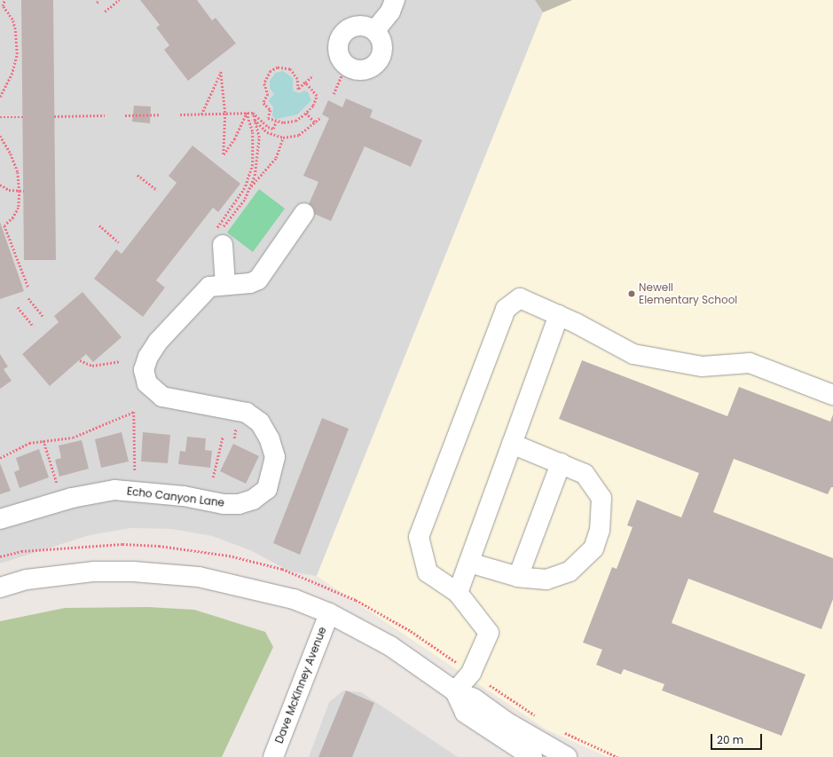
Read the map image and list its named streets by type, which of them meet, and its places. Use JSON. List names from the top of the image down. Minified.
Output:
{"streets":{"street":["Echo Canyon Lane","Dave McKinney Avenue"]},"places":["Newell Elementary School"],"scale_bar":"20 m"}
